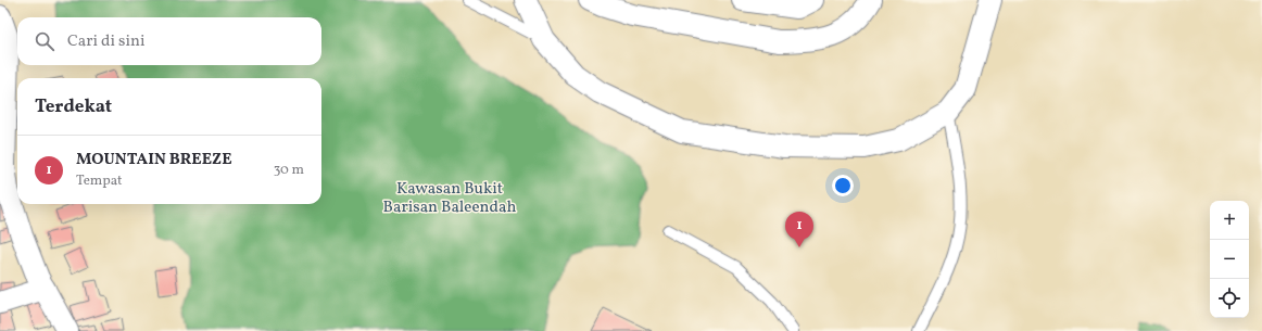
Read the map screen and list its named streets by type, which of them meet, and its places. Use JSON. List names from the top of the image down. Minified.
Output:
{"parks":["Kawasan Bukit Barisan Baleendah"],"page":{"search":"Cari di sini","heading":"Terdekat","list":[{"mark":"1","name":"MOUNTAIN BREEZE","note":"Tempat","value":"30 m"}],"map_buttons":["+","−"],"pins":"1"}}
